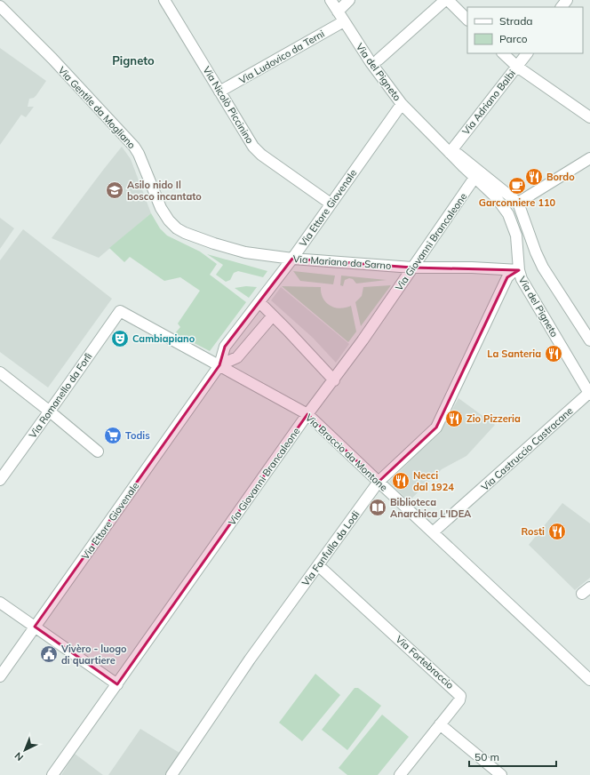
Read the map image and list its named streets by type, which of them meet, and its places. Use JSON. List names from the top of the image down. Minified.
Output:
{"streets":{"street":["Via Ludovico da Terni","Via del Pigneto","Via Adriano Balbi","Via Nicolò Piccinino","Via Gentile da Mogliano","Via Ettore Giovenale","Via Giovanni Brancaleone","Via Mariano da Sarno","Via Romanello da Forlì","Via Castruccio Castracane","Via Braccio da Montone","Via Fanfulla da Lodi","Via Fortebraccio"]},"crossings":[["Via Ludovico da Terni","Via del Pigneto"],["Via Ludovico da Terni","Via Nicolò Piccinino"],["Via del Pigneto","Via Adriano Balbi"],["Via del Pigneto","Via Ettore Giovenale"],["Via del Pigneto","Via Giovanni Brancaleone"],["Via del Pigneto","Via Mariano da Sarno"],["Via del Pigneto","Via Castruccio Castracane"],["Via del Pigneto","Via Fanfulla da Lodi"],["Via Nicolò Piccinino","Via Ettore Giovenale"],["Via Gentile da Mogliano","Via Mariano da Sarno"],["Via Ettore Giovenale","Via Mariano da Sarno"],["Via Ettore Giovenale","Via Braccio da Montone"],["Via Giovanni Brancaleone","Via Mariano da Sarno"],["Via Giovanni Brancaleone","Via Braccio da Montone"],["Via Mariano da Sarno","Via Fanfulla da Lodi"],["Via Romanello da Forlì","Via Braccio da Montone"],["Via Castruccio Castracane","Via Braccio da Montone"],["Via Braccio da Montone","Via Fanfulla da Lodi"],["Via Fanfulla da Lodi","Via Fortebraccio"]],"districts":["Pigneto"],"places":{"restaurant":["Bordo","La Santeria","Zio Pizzeria","Necci dal 1924","Rosti"],"cafe":["Garconniere 110"],"school or university":["Asilo nido Il bosco incantato"],"theatre":["Cambiapiano"],"supermarket":["Todis"],"library":["Biblioteca Anarchica L'IDEA"],"public building":["Vivèro - luogo di quartiere"]},"legend":["Strada","Parco"],"scale_bar":"50 m","north":"bottom left"}
